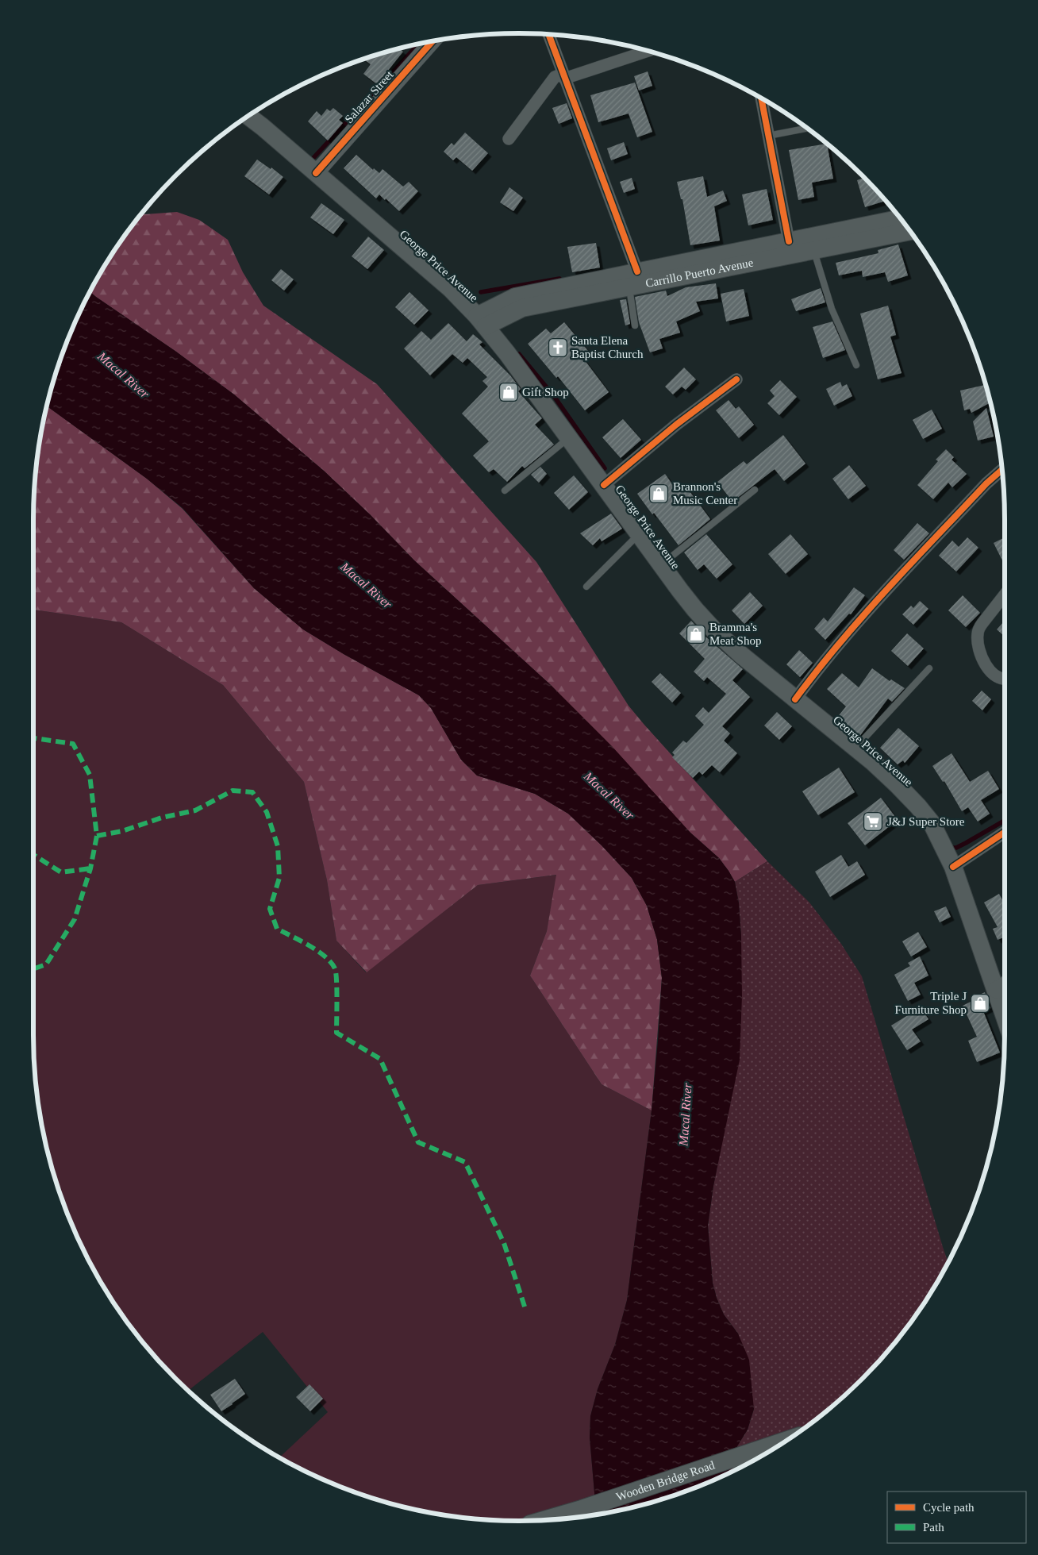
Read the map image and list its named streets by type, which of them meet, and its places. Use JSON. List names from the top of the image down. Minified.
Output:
{"streets":{"main road":["George Price Avenue","Carrillo Puerto Avenue","Wooden Bridge Road"],"street":["Salazar Street"]},"crossings":[["Salazar Street","George Price Avenue"],["George Price Avenue","Carrillo Puerto Avenue"]],"water":["Macal River"],"places":{"church":["Santa Elena Baptist Church"],"shop":["Gift Shop","Brannon's Music Center","Bramma's Meat Shop","Triple J Furniture Shop"],"supermarket":["J&J Super Store"]},"legend":["Cycle path","Path"]}
